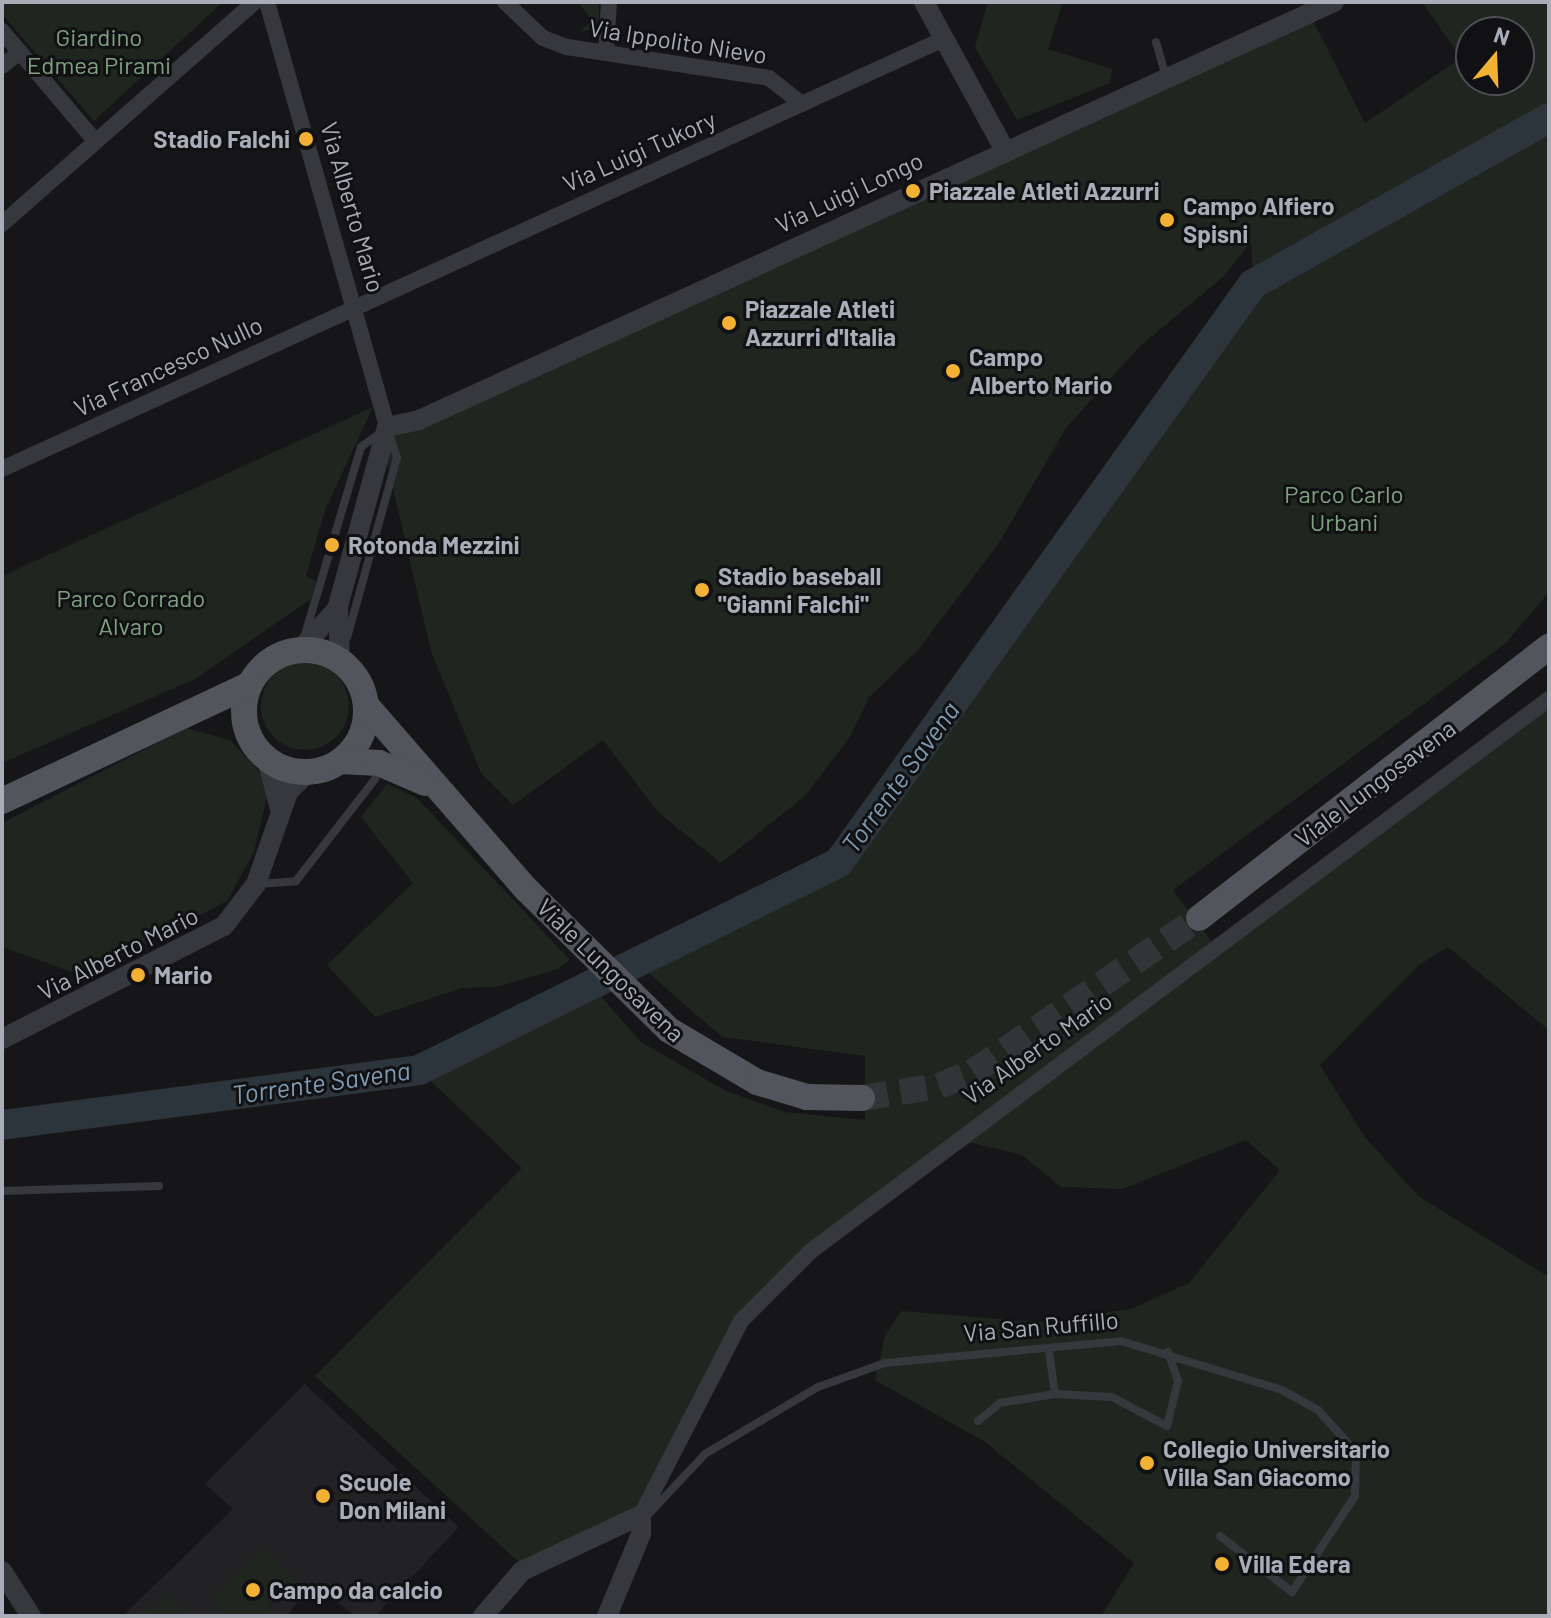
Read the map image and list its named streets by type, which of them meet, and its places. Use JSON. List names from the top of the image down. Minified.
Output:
{"streets":{"main road":["Viale Lungosavena"],"street":["Via Ippolito Nievo","Via Luigi Tukory","Via Luigi Longo","Via Alberto Mario","Via Francesco Nullo","Via San Ruffillo"]},"crossings":[["Via Ippolito Nievo","Via Luigi Tukory"],["Via Luigi Tukory","Via Alberto Mario"],["Via Luigi Tukory","Via Francesco Nullo"],["Via Luigi Longo","Via Alberto Mario"],["Via Alberto Mario","Via Francesco Nullo"],["Via Alberto Mario","Viale Lungosavena"],["Via Alberto Mario","Via San Ruffillo"]],"water":["Torrente Savena"],"parks":["Giardino Edmea Pirami","Parco Carlo Urbani","Parco Corrado Alvaro"],"places":["Stadio Falchi","Piazzale Atleti Azzurri","Campo Alfiero Spisni","Piazzale Atleti Azzurri d'Italia","Campo Alberto Mario","Rotonda Mezzini","Stadio baseball \"Gianni Falchi\"","Mario","Collegio Universitario Villa San Giacomo","Scuole Don Milani","Villa Edera","Campo da calcio"],"north":"top"}
